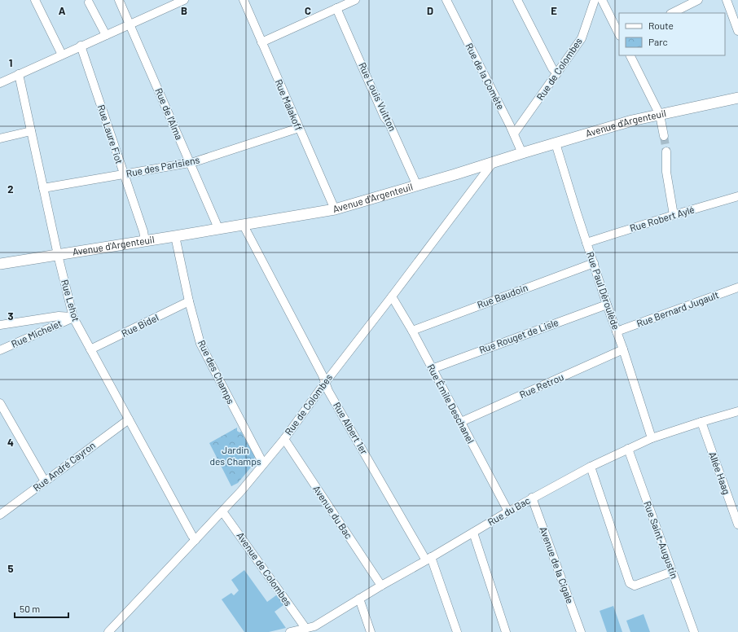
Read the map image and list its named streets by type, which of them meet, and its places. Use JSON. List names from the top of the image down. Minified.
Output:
{"streets":{"main road":["Avenue d'Argenteuil"],"street":["Rue de Colombes","Rue de la Comète","Rue Louis Vuitton","Rue Malakoff","Rue de l'Alma","Rue Laure Fiot","Rue des Parisiens","Rue Robert Aylé","Rue Paul Déroulède","Rue Baudoin","Rue Lehot","Rue Bernard Jugault","Rue Bidel","Rue Michelet","Rue Rouget de Lisle","Rue des Champs","Rue Retrou","Rue Émile Deschanel","Rue Albert 1er","Rue André Cayron","Allée Haag","Rue du Bac","Avenue du Bac","Rue Saint-Augustin","Avenue de la Cigale","Avenue de Colombes"]},"crossings":[["Rue de Colombes","Rue de la Comète"],["Rue de Colombes","Avenue d'Argenteuil"],["Rue de Colombes","Rue Lehot"],["Rue de Colombes","Rue des Champs"],["Rue de Colombes","Rue Émile Deschanel"],["Rue de Colombes","Rue Albert 1er"],["Rue de Colombes","Avenue du Bac"],["Rue de Colombes","Avenue de Colombes"],["Rue de la Comète","Avenue d'Argenteuil"],["Rue Louis Vuitton","Avenue d'Argenteuil"],["Rue Malakoff","Avenue d'Argenteuil"],["Rue Malakoff","Rue des Parisiens"],["Rue de l'Alma","Avenue d'Argenteuil"],["Rue de l'Alma","Rue des Parisiens"],["Avenue d'Argenteuil","Rue Laure Fiot"],["Avenue d'Argenteuil","Rue Paul Déroulède"],["Avenue d'Argenteuil","Rue Lehot"],["Avenue d'Argenteuil","Rue des Champs"],["Avenue d'Argenteuil","Rue Albert 1er"],["Rue Laure Fiot","Rue des Parisiens"],["Rue des Parisiens","Rue Lehot"],["Rue Robert Aylé","Rue Paul Déroulède"],["Rue Paul Déroulède","Rue Baudoin"],["Rue Paul Déroulède","Rue Bernard Jugault"],["Rue Paul Déroulède","Rue Rouget de Lisle"],["Rue Paul Déroulède","Rue Retrou"],["Rue Paul Déroulède","Rue du Bac"],["Rue Baudoin","Rue Émile Deschanel"],["Rue Lehot","Rue Bidel"],["Rue Lehot","Rue Michelet"],["Rue Lehot","Rue André Cayron"],["Rue Bidel","Rue des Champs"],["Rue Rouget de Lisle","Rue Émile Deschanel"],["Rue Retrou","Rue Émile Deschanel"],["Rue Émile Deschanel","Rue du Bac"],["Rue Albert 1er","Rue du Bac"],["Allée Haag","Rue du Bac"],["Rue du Bac","Avenue du Bac"],["Rue du Bac","Rue Saint-Augustin"],["Rue du Bac","Avenue de la Cigale"],["Rue du Bac","Avenue de Colombes"]],"parks":["Jardin des Champs"],"legend":["Route","Parc"],"scale_bar":"50 m","grid":{"columns":["A","B","C","D","E"],"rows":["1","2","3","4","5"]}}
